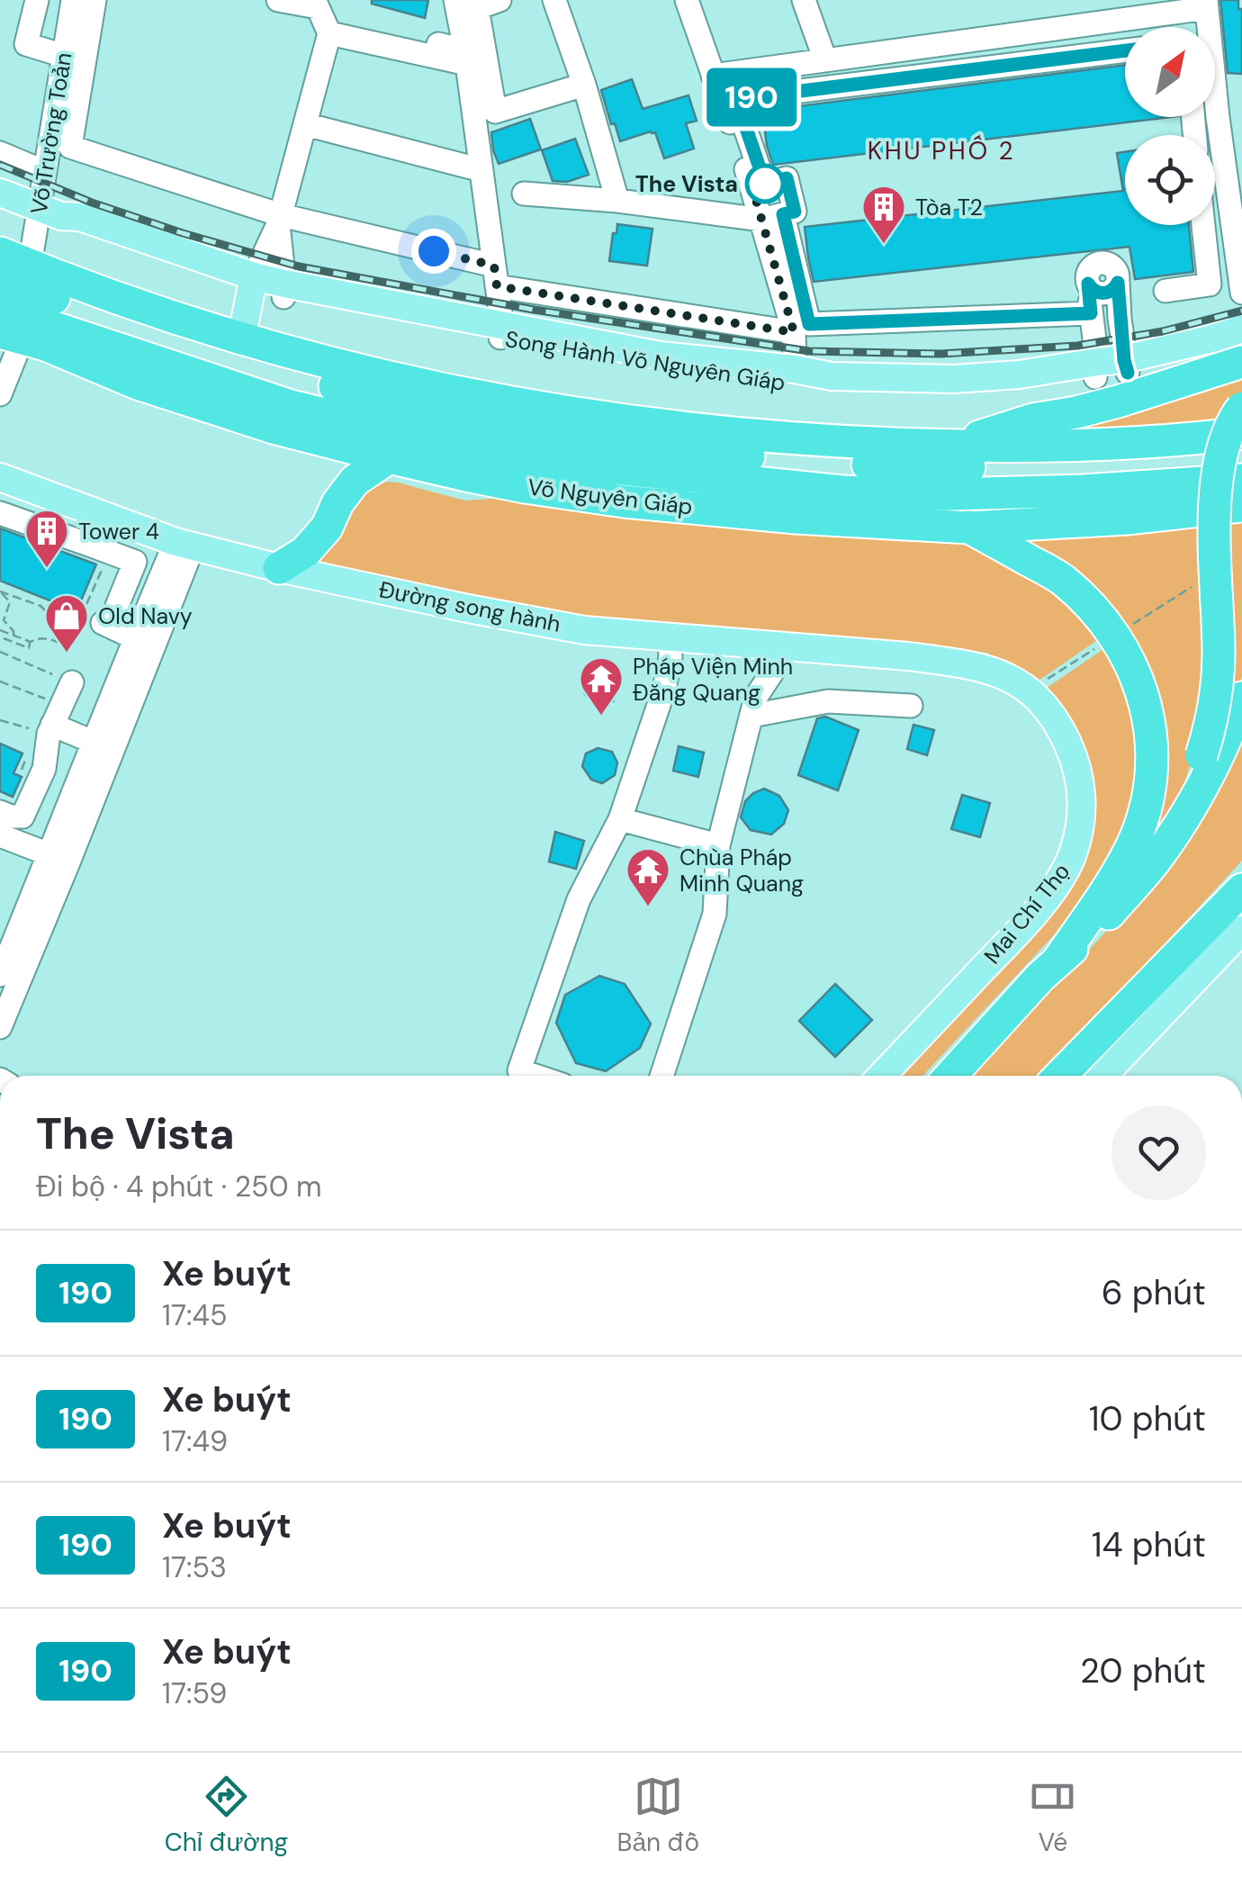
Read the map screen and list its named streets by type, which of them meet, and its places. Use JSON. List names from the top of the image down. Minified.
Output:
{"streets":{"highway":["Võ Nguyên Giáp"],"main road":["Song Hành Võ Nguyên Giáp","Đường song hành","Mai Chí Thọ"],"street":["Võ Trường Toản"]},"crossings":[["Võ Trường Toản","Song Hành Võ Nguyên Giáp"],["Đường song hành","Mai Chí Thọ"]],"districts":["KHU PHỐ 2"],"places":{"other":["The Vista"],"building":["Tòa T2","Tower 4"],"shop":["Old Navy"],"temple":["Pháp Viện Minh Đăng Quang","Chùa Pháp Minh Quang"]},"lines":["bus line 190"],"north":"top right","page":{"on_map":"190","heading":["The Vista","Đi bộ · 4 phút · 250 m"],"list":[{"mark":"190","name":"Xe buýt","note":"17:45","value":"6 phút"},{"mark":"190","name":"Xe buýt","note":"17:49","value":"10 phút"},{"mark":"190","name":"Xe buýt","note":"17:53","value":"14 phút"},{"mark":"190","name":"Xe buýt","note":"17:59","value":"20 phút"}],"tabs":["Chỉ đường","Bản đồ","Vé"]}}
